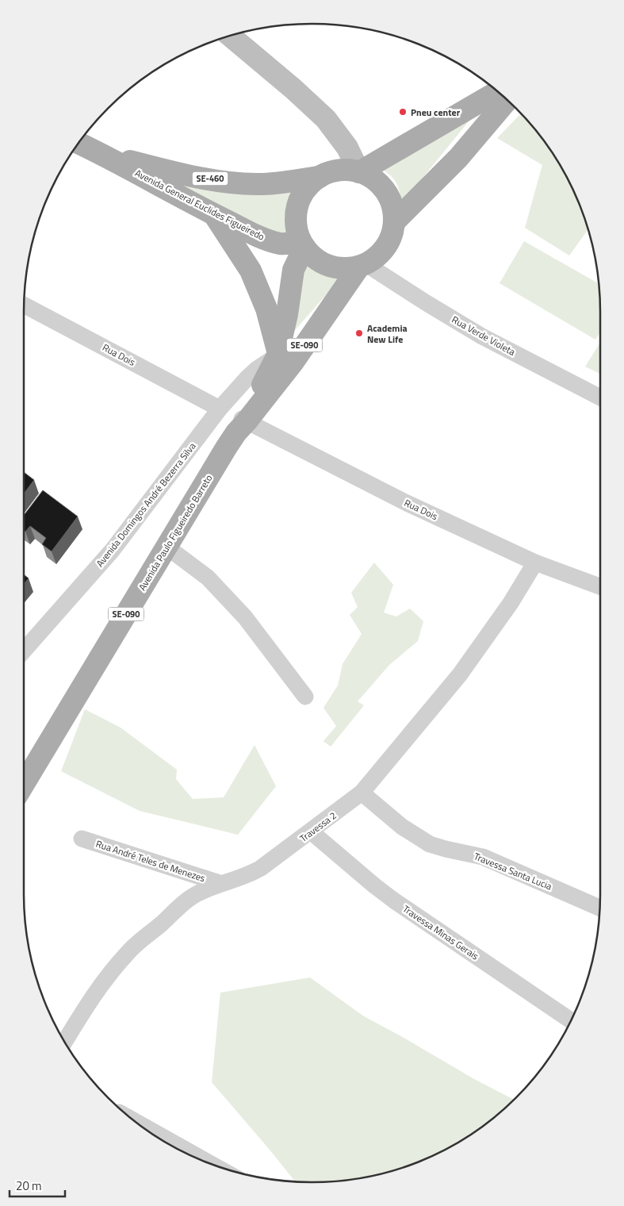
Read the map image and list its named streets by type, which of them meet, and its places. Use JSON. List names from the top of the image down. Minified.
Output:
{"streets":{"main road":["SE-460","Avenida General Euclides Figueiredo","SE-090","Avenida Paulo Figueiredo Barreto"],"street":["Rua Verde Violeta","Rua Dois","Avenida Domingos André Bezerra Silva","Travessa 2","Rua André Teles de Menezes","Travessa Santa Lucia","Travessa Minas Gerais"]},"crossings":[["Avenida General Euclides Figueiredo","Rua Verde Violeta"],["Avenida General Euclides Figueiredo","Avenida Paulo Figueiredo Barreto"],["Rua Verde Violeta","Avenida Paulo Figueiredo Barreto"],["Rua Dois","Avenida Domingos André Bezerra Silva"],["Rua Dois","Avenida Paulo Figueiredo Barreto"],["Rua Dois","Travessa 2"],["Avenida Domingos André Bezerra Silva","Avenida Paulo Figueiredo Barreto"],["Travessa 2","Rua André Teles de Menezes"],["Travessa 2","Travessa Santa Lucia"],["Travessa 2","Travessa Minas Gerais"]],"places":["Pneu center","Academia New Life"],"scale_bar":"20 m"}
